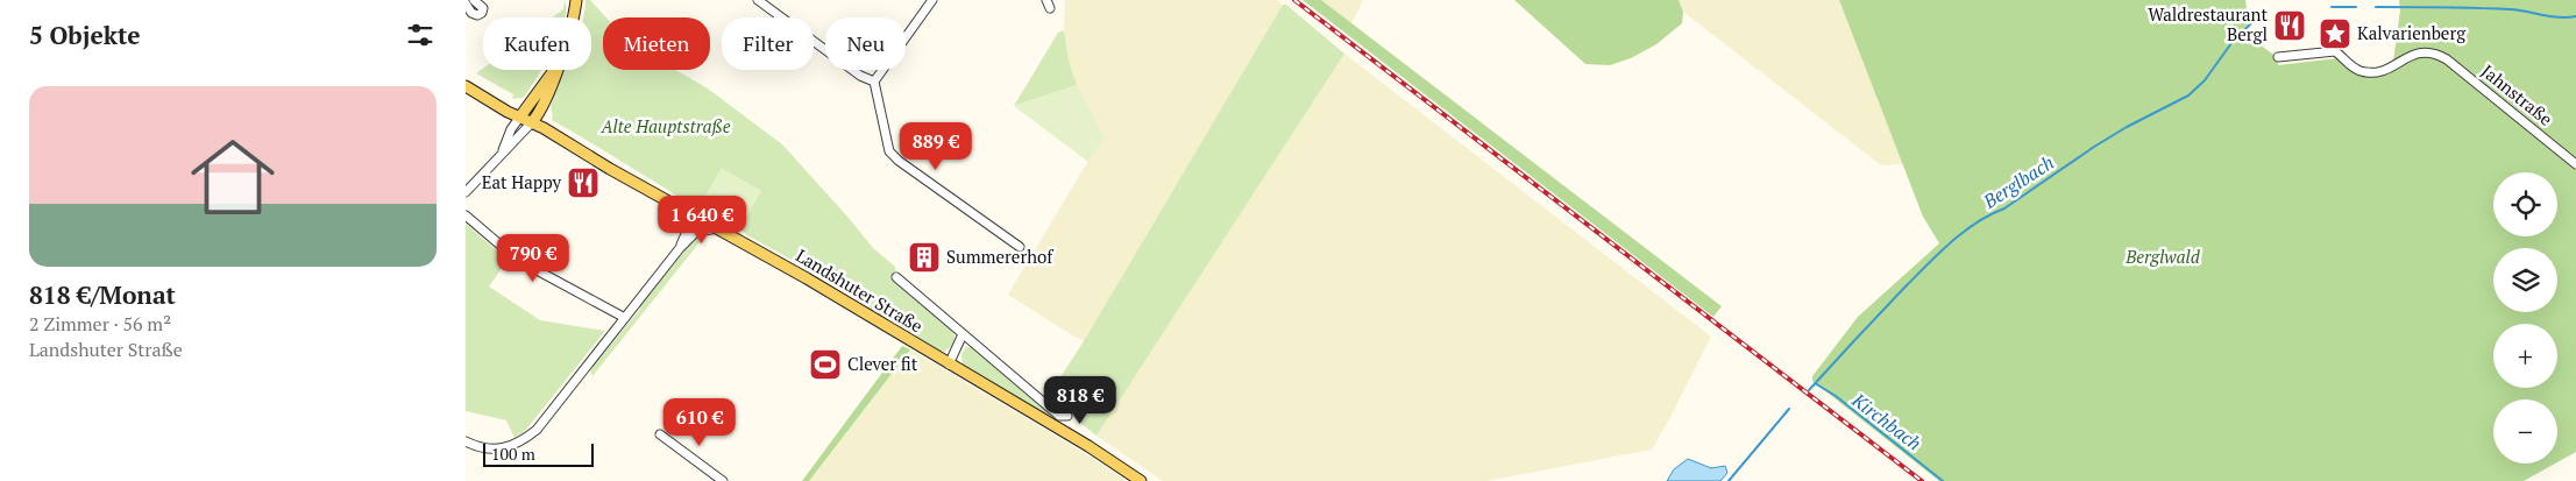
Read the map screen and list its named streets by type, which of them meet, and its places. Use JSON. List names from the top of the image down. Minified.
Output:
{"streets":{"main road":["Landshuter Straße"],"street":["Jahnstraße"]},"water":["Berglbach","Kirchbach"],"parks":["Alte Hauptstraße","Berglwald"],"places":{"restaurant":["Waldrestaurant Bergl","Eat Happy"],"place":["Kalvarienberg"],"building":["Summererhof"],"sports":["Clever fit"]},"scale_bar":"100 m","page":{"heading":"5 Objekte","chip":["Kaufen","Mieten","Filter","Neu"],"list":[{"name":"818 €/Monat","note":"2 Zimmer · 56 m² · Landshuter Straße"}],"price":["889 €","1 640 €","790 €","818 €","610 €"],"map_buttons":["+","−"],"scale":"100 m"}}
